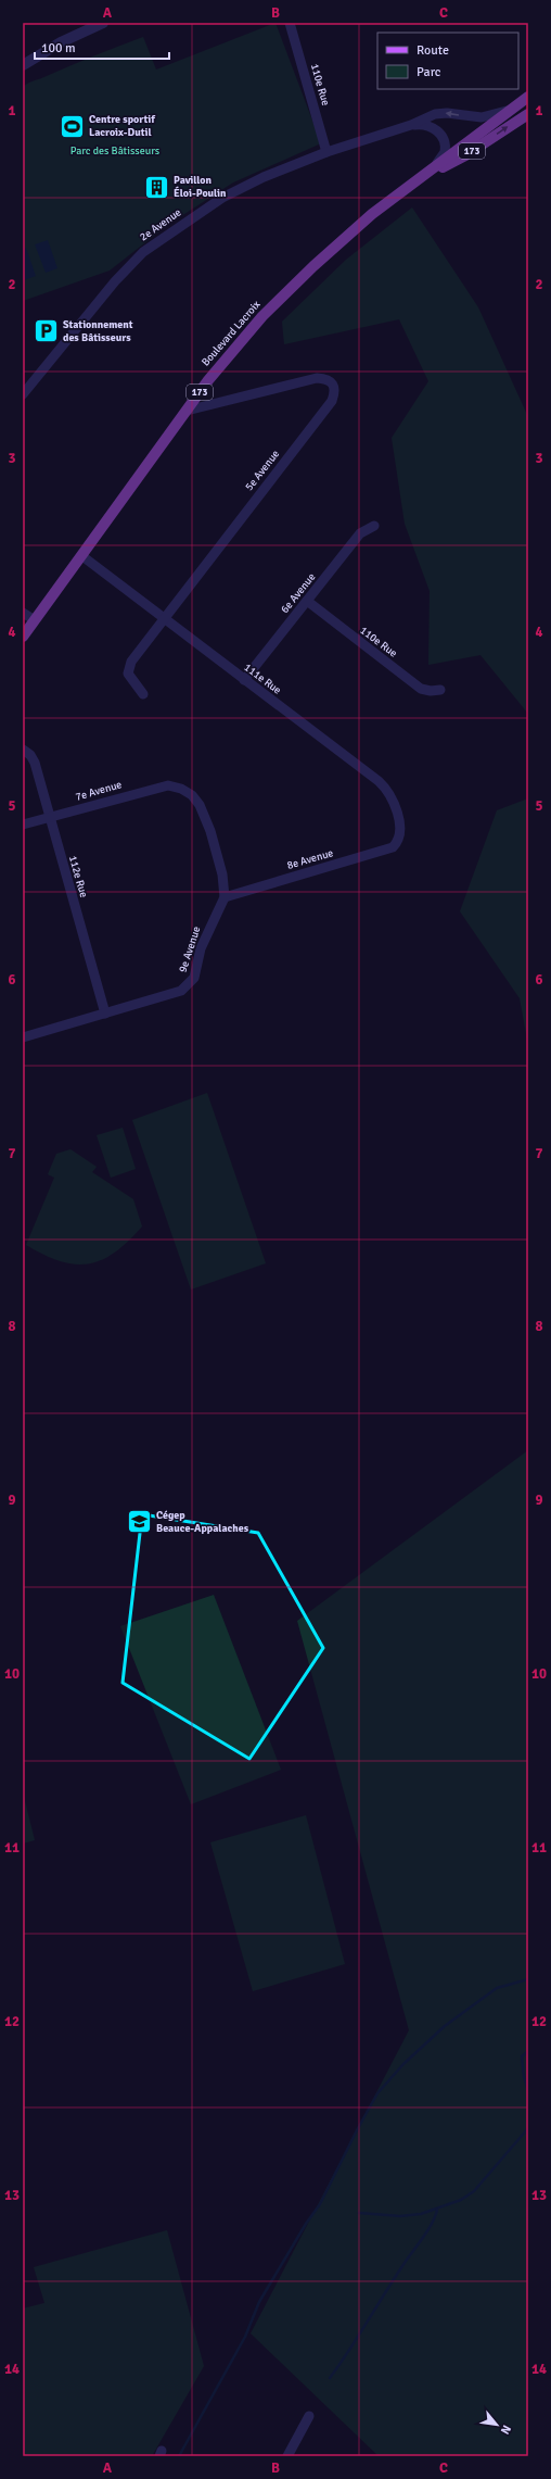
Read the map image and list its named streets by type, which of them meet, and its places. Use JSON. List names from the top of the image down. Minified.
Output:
{"streets":{"main road":["173","Boulevard Lacroix"],"street":["110e Rue","2e Avenue","5e Avenue","6e Avenue","111e Rue","7e Avenue","8e Avenue","112e Rue","9e Avenue"]},"crossings":[["110e Rue","2e Avenue"],["110e Rue","6e Avenue"],["2e Avenue","Boulevard Lacroix"],["Boulevard Lacroix","5e Avenue"],["Boulevard Lacroix","111e Rue"],["5e Avenue","111e Rue"],["6e Avenue","111e Rue"],["111e Rue","8e Avenue"],["7e Avenue","8e Avenue"],["7e Avenue","112e Rue"],["7e Avenue","9e Avenue"],["8e Avenue","9e Avenue"],["112e Rue","9e Avenue"]],"parks":["Parc des Bâtisseurs"],"places":{"sports":["Centre sportif Lacroix-Dutil"],"building":["Pavillon Éloi-Poulin"],"parking":["Stationnement des Bâtisseurs"],"school or university":["Cégep Beauce-Appalaches"]},"legend":["Route","Parc"],"scale_bar":"100 m","north":"bottom right","grid":{"columns":["A","B","C"],"rows":["1","2","3","4","5","6","7","8","9","10","11","12","13","14"]}}
